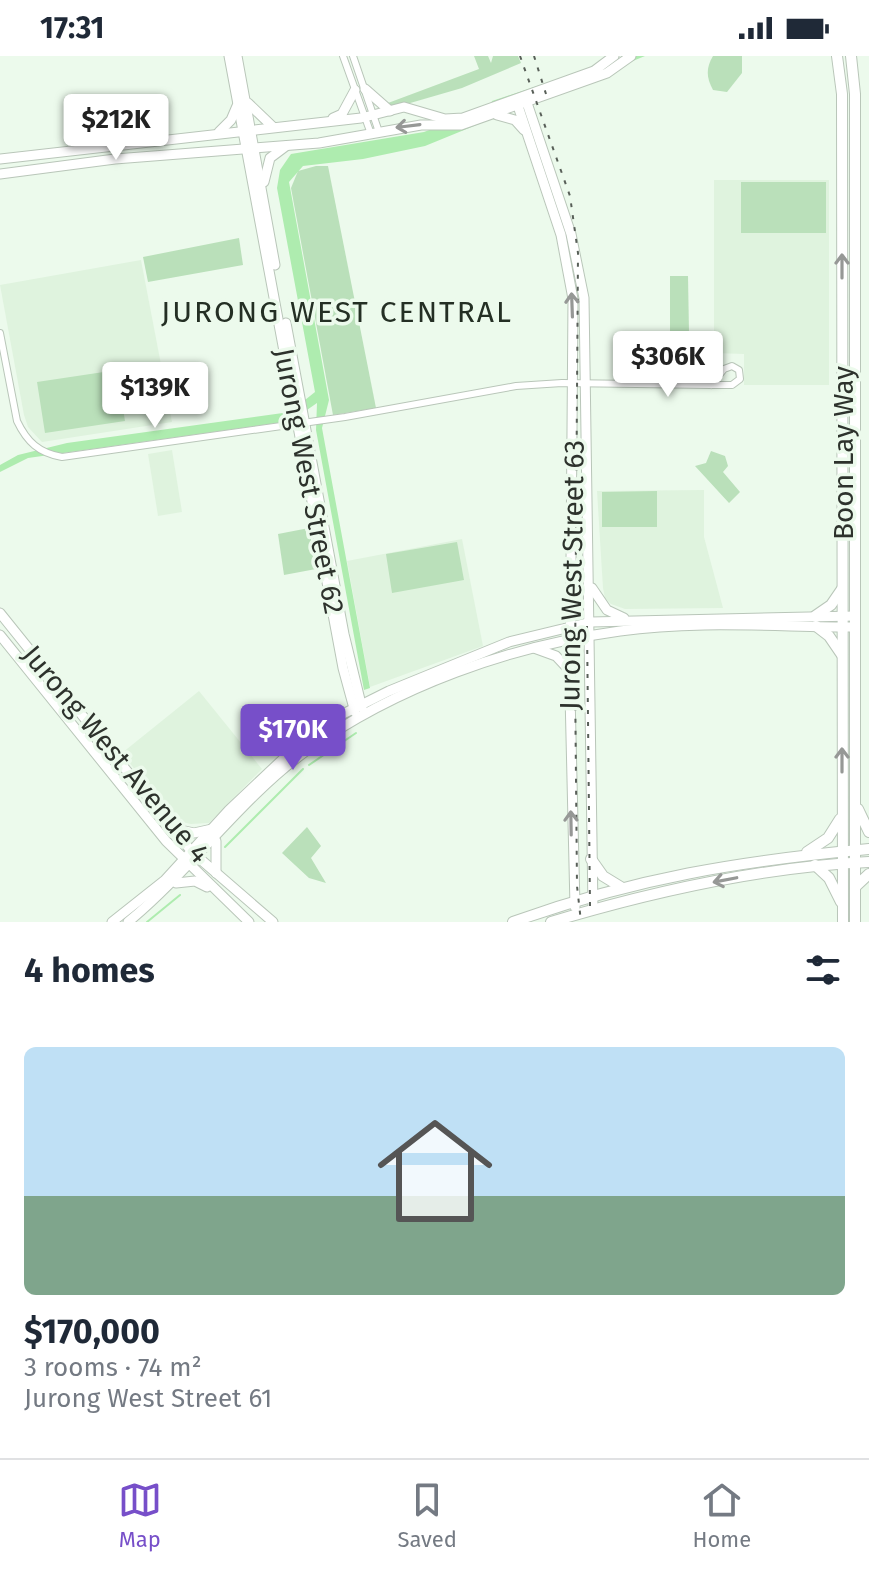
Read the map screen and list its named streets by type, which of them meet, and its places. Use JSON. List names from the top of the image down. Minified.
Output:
{"streets":{"main road":["Boon Lay Way"],"street":["Jurong West Street 62","Jurong West Street 63","Jurong West Avenue 4"]},"districts":["JURONG WEST CENTRAL"],"page":{"status":"17:31","price":["$212K","$306K","$139K","$170K"],"heading":"4 homes","list":[{"name":"$170,000","note":"3 rooms · 74 m² · Jurong West Street 61"}],"tabs":["Map","Saved","Home"]}}
